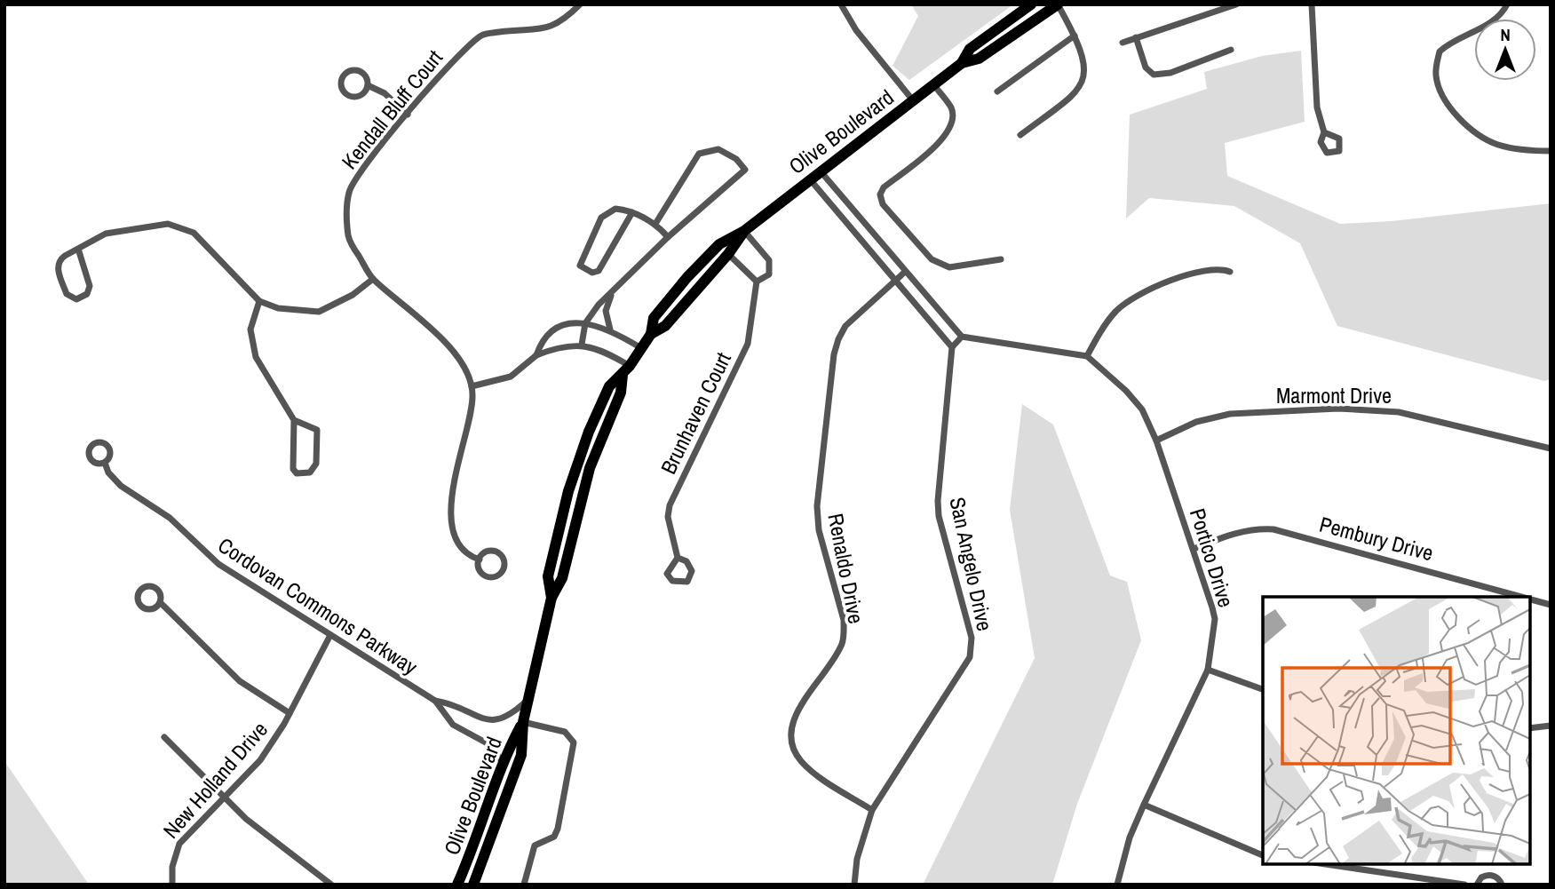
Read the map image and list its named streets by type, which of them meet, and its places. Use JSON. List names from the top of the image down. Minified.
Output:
{"streets":{"main road":["Olive Boulevard"],"street":["Kendall Bluff Court","Marmont Drive","Brunhaven Court","Pembury Drive","Portico Drive","San Angelo Drive","Renaldo Drive","Cordovan Commons Parkway","New Holland Drive"]},"crossings":[["Olive Boulevard","Brunhaven Court"],["Olive Boulevard","Cordovan Commons Parkway"],["Marmont Drive","Portico Drive"],["Pembury Drive","Portico Drive"],["San Angelo Drive","Renaldo Drive"],["Cordovan Commons Parkway","New Holland Drive"]],"north":"top"}
